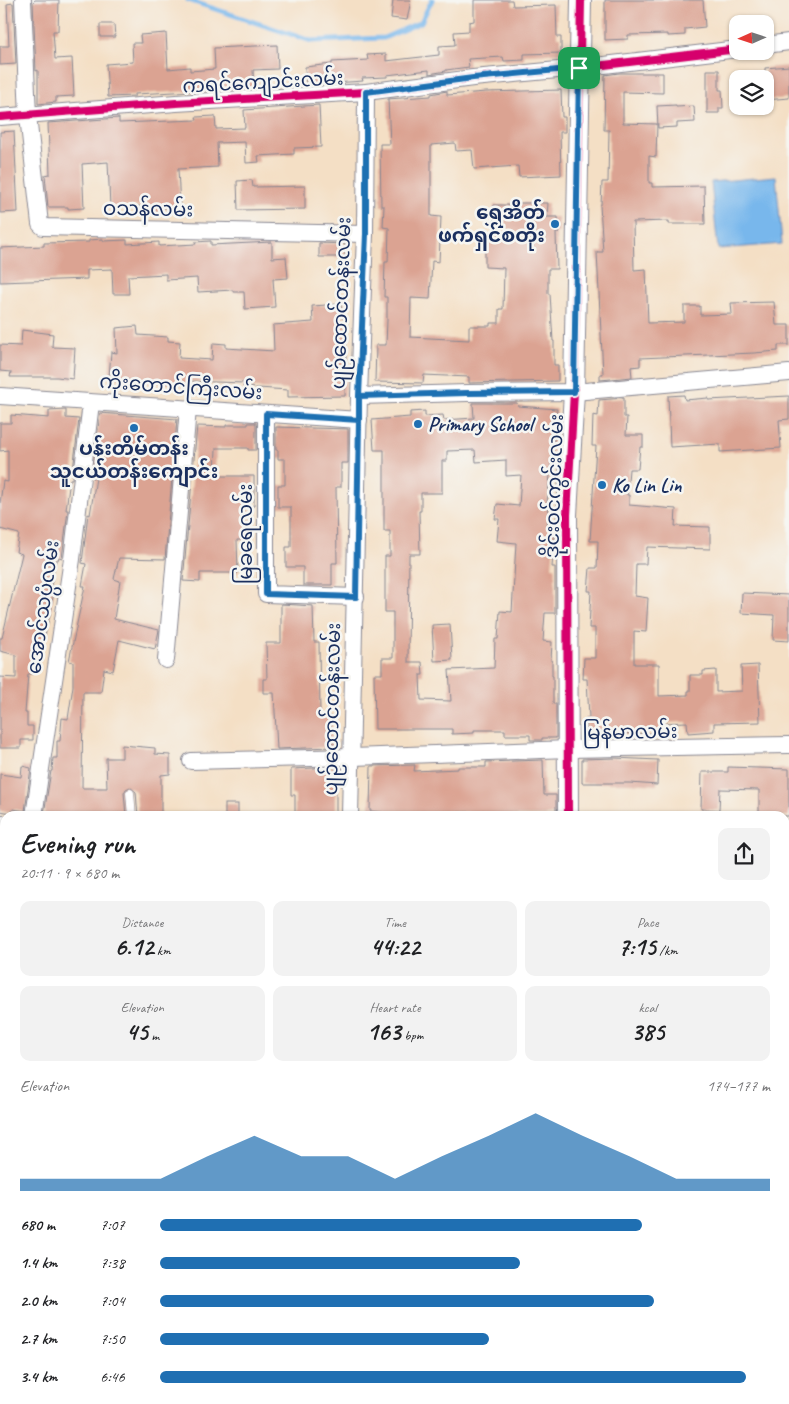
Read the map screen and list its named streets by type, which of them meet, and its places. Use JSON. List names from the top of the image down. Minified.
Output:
{"streets":{"street":["ကရင်ကျောင်းလမ်း","ဝသန်လမ်း","ပျဉ်ထောင်တန်းလမ်း","ကိုးတောင်ကြီးလမ်း","ဒိုင်းဝင်ကွင်းလမ်း","မြခရေလမ်း","အောင်သပ္ပံလမ်း","မြန်မာလမ်း"]},"crossings":[["ကရင်ကျောင်းလမ်း","ဝသန်လမ်း"],["ကရင်ကျောင်းလမ်း","ပျဉ်ထောင်တန်းလမ်း"],["ကရင်ကျောင်းလမ်း","ဒိုင်းဝင်ကွင်းလမ်း"],["ဝသန်လမ်း","ပျဉ်ထောင်တန်းလမ်း"],["ပျဉ်ထောင်တန်းလမ်း","ကိုးတောင်ကြီးလမ်း"],["ပျဉ်ထောင်တန်းလမ်း","မြခရေလမ်း"],["ပျဉ်ထောင်တန်းလမ်း","မြန်မာလမ်း"],["ကိုးတောင်ကြီးလမ်း","မြခရေလမ်း"],["ကိုးတောင်ကြီးလမ်း","အောင်သပ္ပံလမ်း"],["ဒိုင်းဝင်ကွင်းလမ်း","မြန်မာလမ်း"]],"places":["ရွှေအိတ် ဖက်ရှင်စတိုး","Primary School","ပန်းတိမ်တန်း သူငယ်တန်းကျောင်း","Ko Lin Lin"],"north":"left","page":{"heading":["Evening run","20:11 · 9 × 680 m"],"stats":[["Distance","6.12 km"],["Time","44:22"],["Pace","7:15 /km"],["Elevation","45 m"],["Heart rate","163 bpm"],["kcal","385"]],"chart":["Elevation","174–177 m"],"list":[{"name":"680 m","note":"7:07"},{"name":"1.4 km","note":"7:38"},{"name":"2.0 km","note":"7:04"},{"name":"2.7 km","note":"7:50"},{"name":"3.4 km","note":"6:46"}]}}
